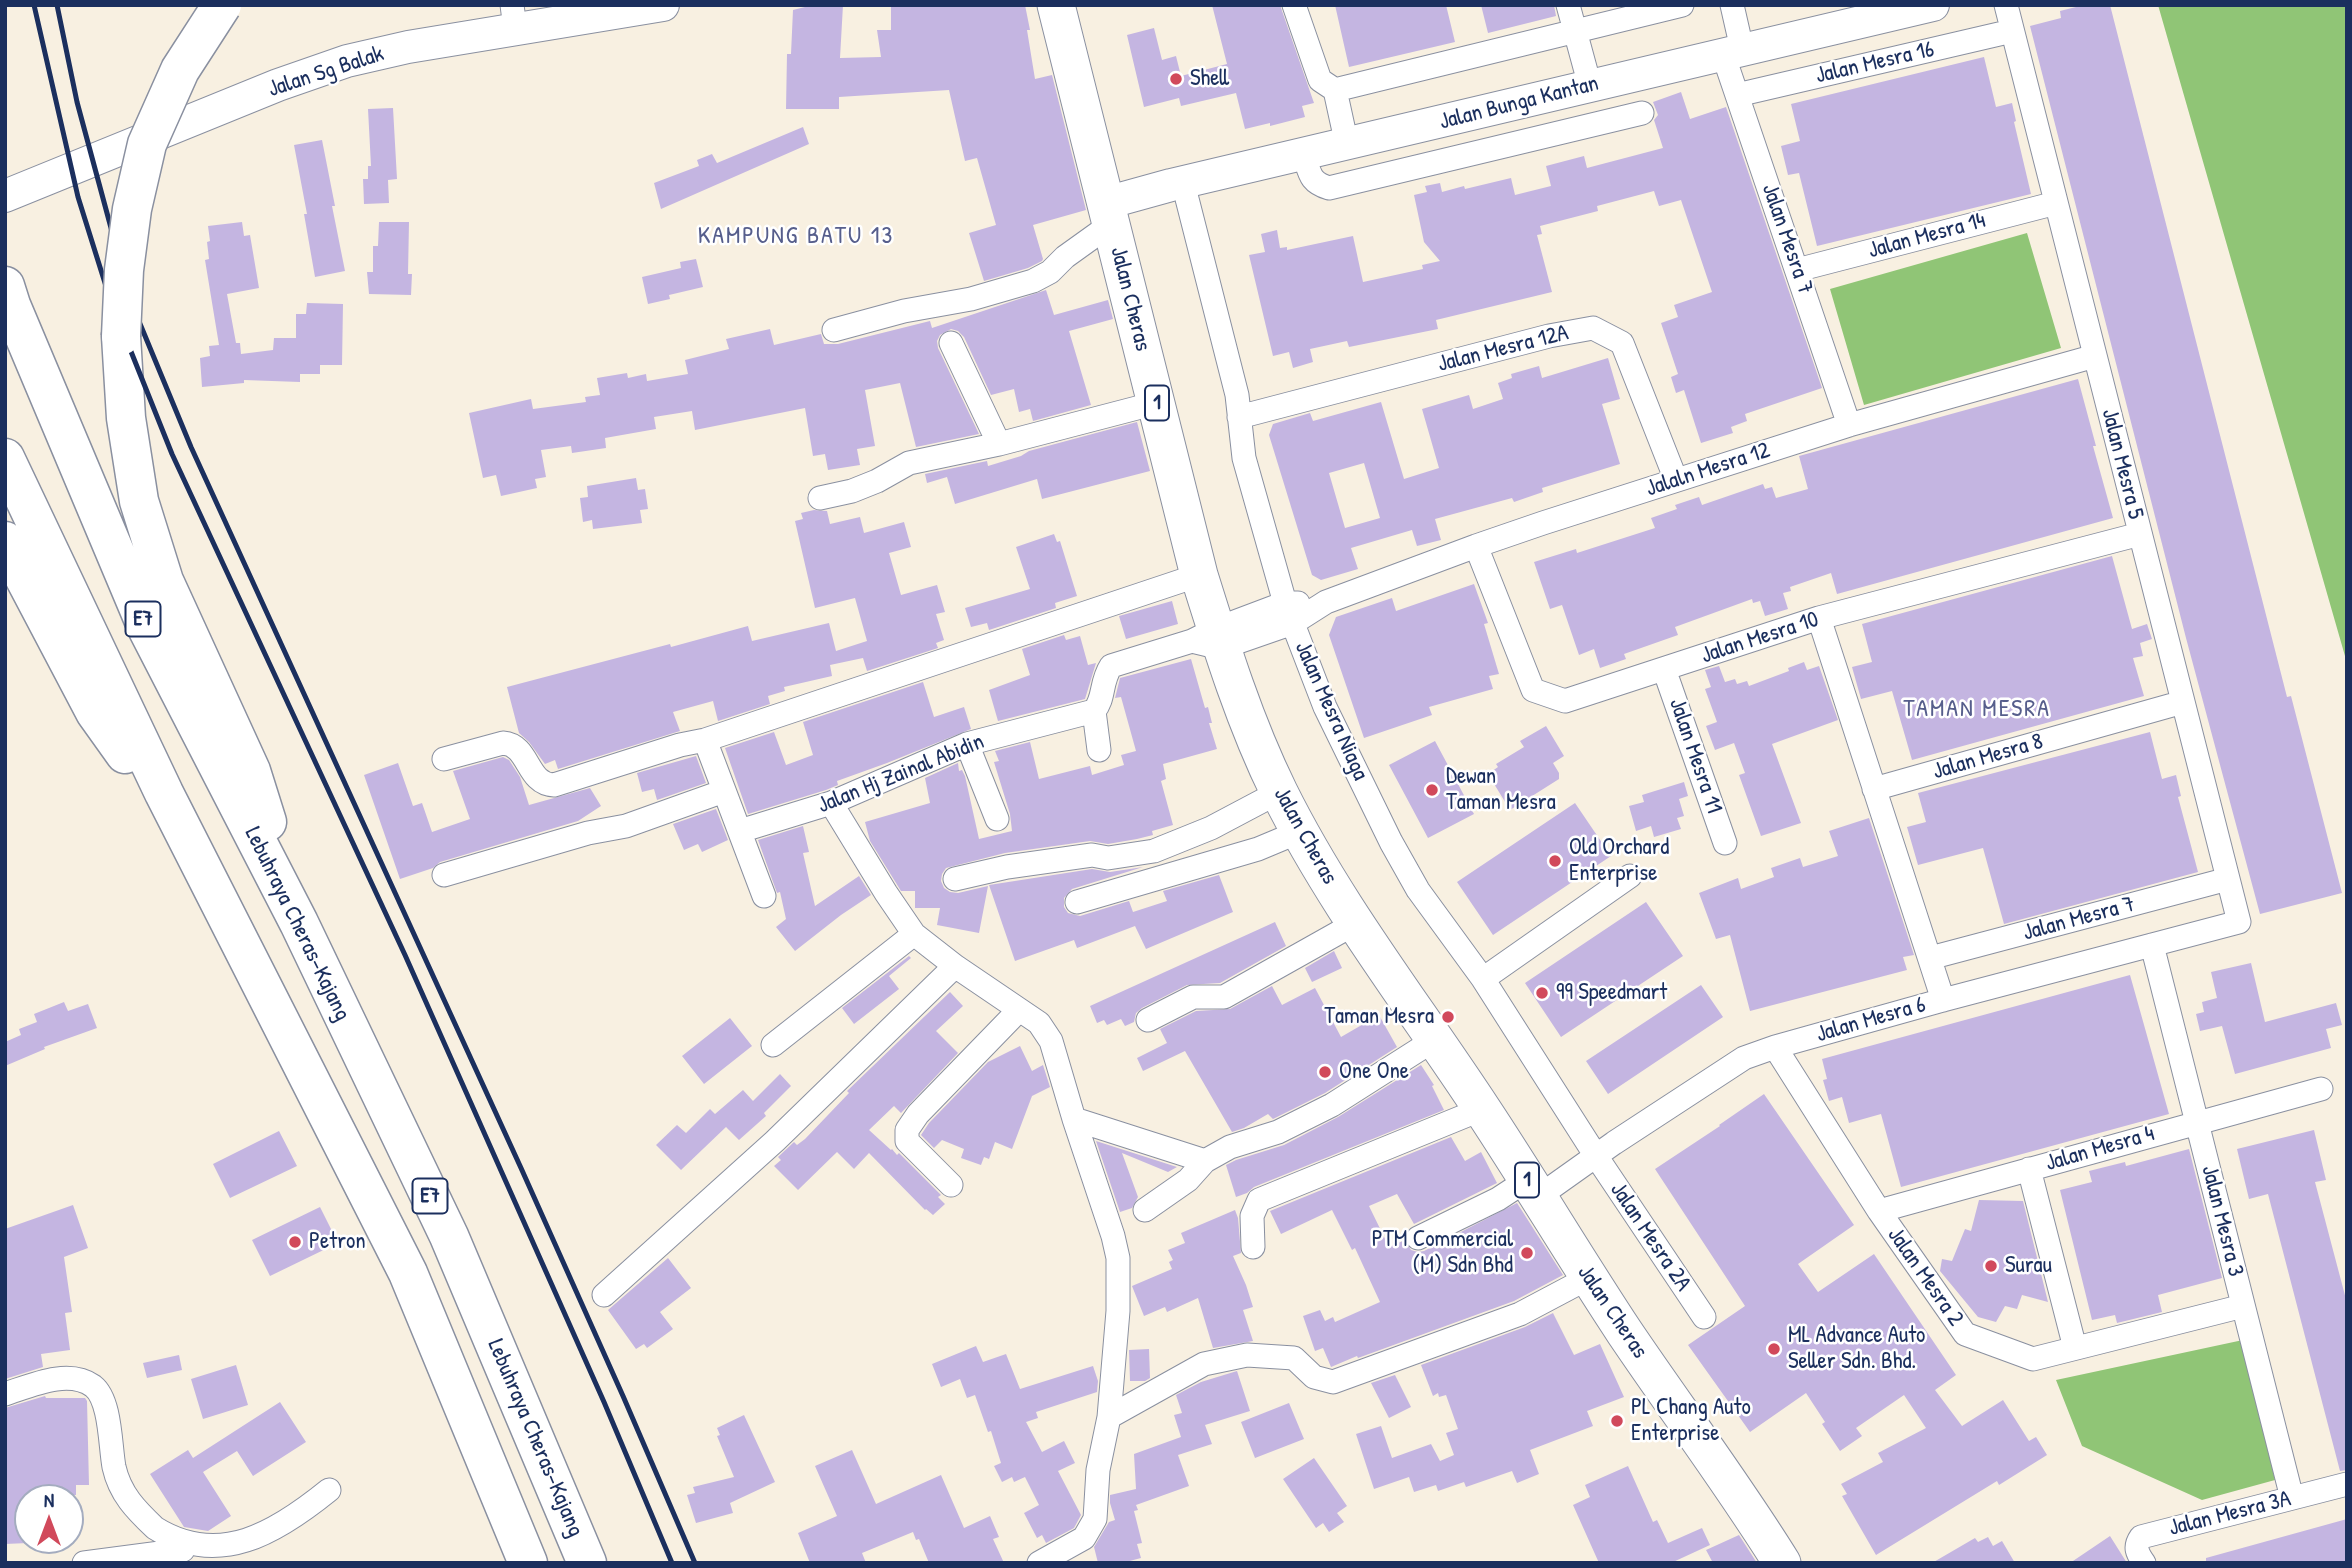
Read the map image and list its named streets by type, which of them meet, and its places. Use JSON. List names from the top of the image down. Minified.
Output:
{"streets":{"highway":["E7","Lebuhraya Cheras–Kajang"],"main road":["Jalan Cheras","1"],"street":["Jalan Mesra 16","Jalan Sg Balak","Jalan Bunga Kantan","Jalan Mesra 14","Jalan Mesra 7","Jalan Mesra 12A","Jalan Mesra 5","Jalaln Mesra 12","Jalan Mesra 10","Jalan Mesra Niaga","Jalan Mesra 11","Jalan Mesra 8","Jalan Hj Zainal Abidin","Jalan Mesra 6","Jalan Mesra 4","Jalan Mesra 3","Jalan Mesra 2A","Jalan Mesra 2","Jalan Mesra 3A"]},"crossings":[["Jalan Mesra 16","Jalan Mesra 7"],["Jalan Mesra 16","Jalan Mesra 5"],["Jalan Bunga Kantan","Jalan Mesra 7"],["Jalan Bunga Kantan","Jalan Cheras"],["Jalan Bunga Kantan","Jalan Mesra Niaga"],["Jalan Mesra 14","Jalan Mesra 7"],["Jalan Mesra 14","Jalan Mesra 5"],["Jalan Mesra 7","Jalan Mesra 5"],["Jalan Mesra 7","Jalaln Mesra 12"],["Jalan Cheras","Jalaln Mesra 12"],["Jalan Cheras","Jalan Mesra 6"],["Jalan Mesra 12A","Jalaln Mesra 12"],["Jalan Mesra 12A","Jalan Mesra Niaga"],["Jalan Mesra 5","Jalaln Mesra 12"],["Jalan Mesra 5","Jalan Mesra 10"],["Jalan Mesra 5","Jalan Mesra 8"],["Jalan Mesra 5","Jalan Mesra 6"],["Jalaln Mesra 12","Jalan Mesra 10"],["Jalaln Mesra 12","Jalan Mesra Niaga"],["Jalan Mesra 10","Jalan Mesra 11"],["Jalan Mesra Niaga","Jalan Mesra 6"],["Jalan Mesra Niaga","Jalan Mesra 2A"],["Jalan Mesra 6","Jalan Mesra 3"],["Jalan Mesra 6","Jalan Mesra 2A"],["Jalan Mesra 6","Jalan Mesra 2"],["Jalan Mesra 4","Jalan Mesra 3"],["Jalan Mesra 4","Jalan Mesra 2"],["Jalan Mesra 3","Jalan Mesra 2"],["Jalan Mesra 3","Jalan Mesra 3A"]],"districts":["KAMPUNG BATU 13","TAMAN MESRA"],"places":["Shell","Dewan Taman Mesra","Old Orchard Enterprise","99 Speedmart","Taman Mesra","One One","Petron","PTM Commercial (M) Sdn Bhd","Surau","ML Advance Auto Seller Sdn. Bhd.","PL Chang Auto Enterprise"],"north":"top"}
